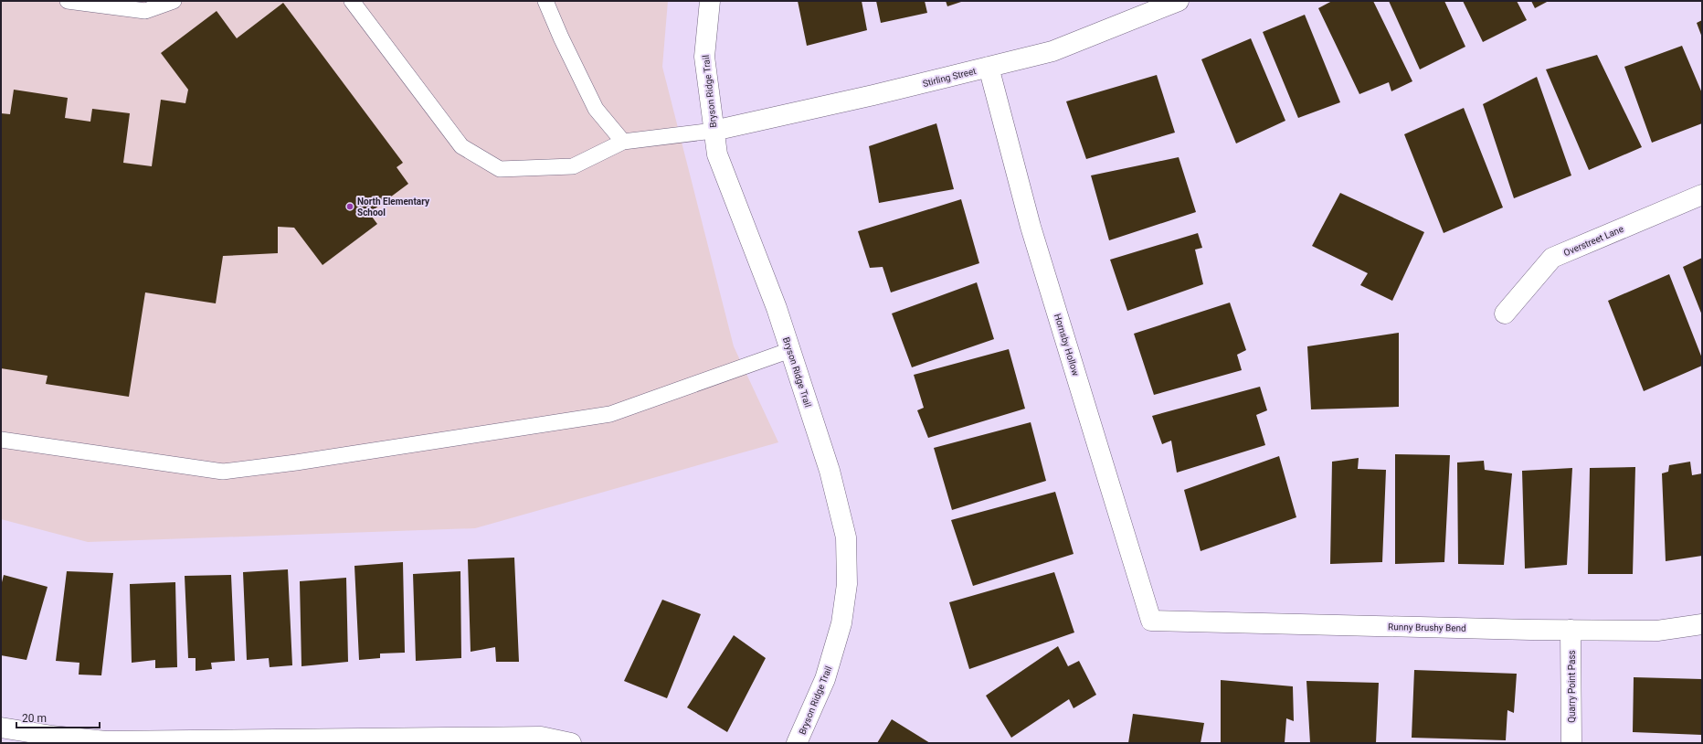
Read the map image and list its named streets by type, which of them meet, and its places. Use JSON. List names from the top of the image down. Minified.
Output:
{"streets":{"street":["Stirling Street","Bryson Ridge Trail","Overstreet Lane","Hornsby Hollow","Runny Brushy Bend","Quarry Point Pass"]},"crossings":[["Stirling Street","Bryson Ridge Trail"],["Stirling Street","Hornsby Hollow"],["Hornsby Hollow","Runny Brushy Bend"],["Runny Brushy Bend","Quarry Point Pass"]],"places":["North Elementary School"],"scale_bar":"20 m"}
